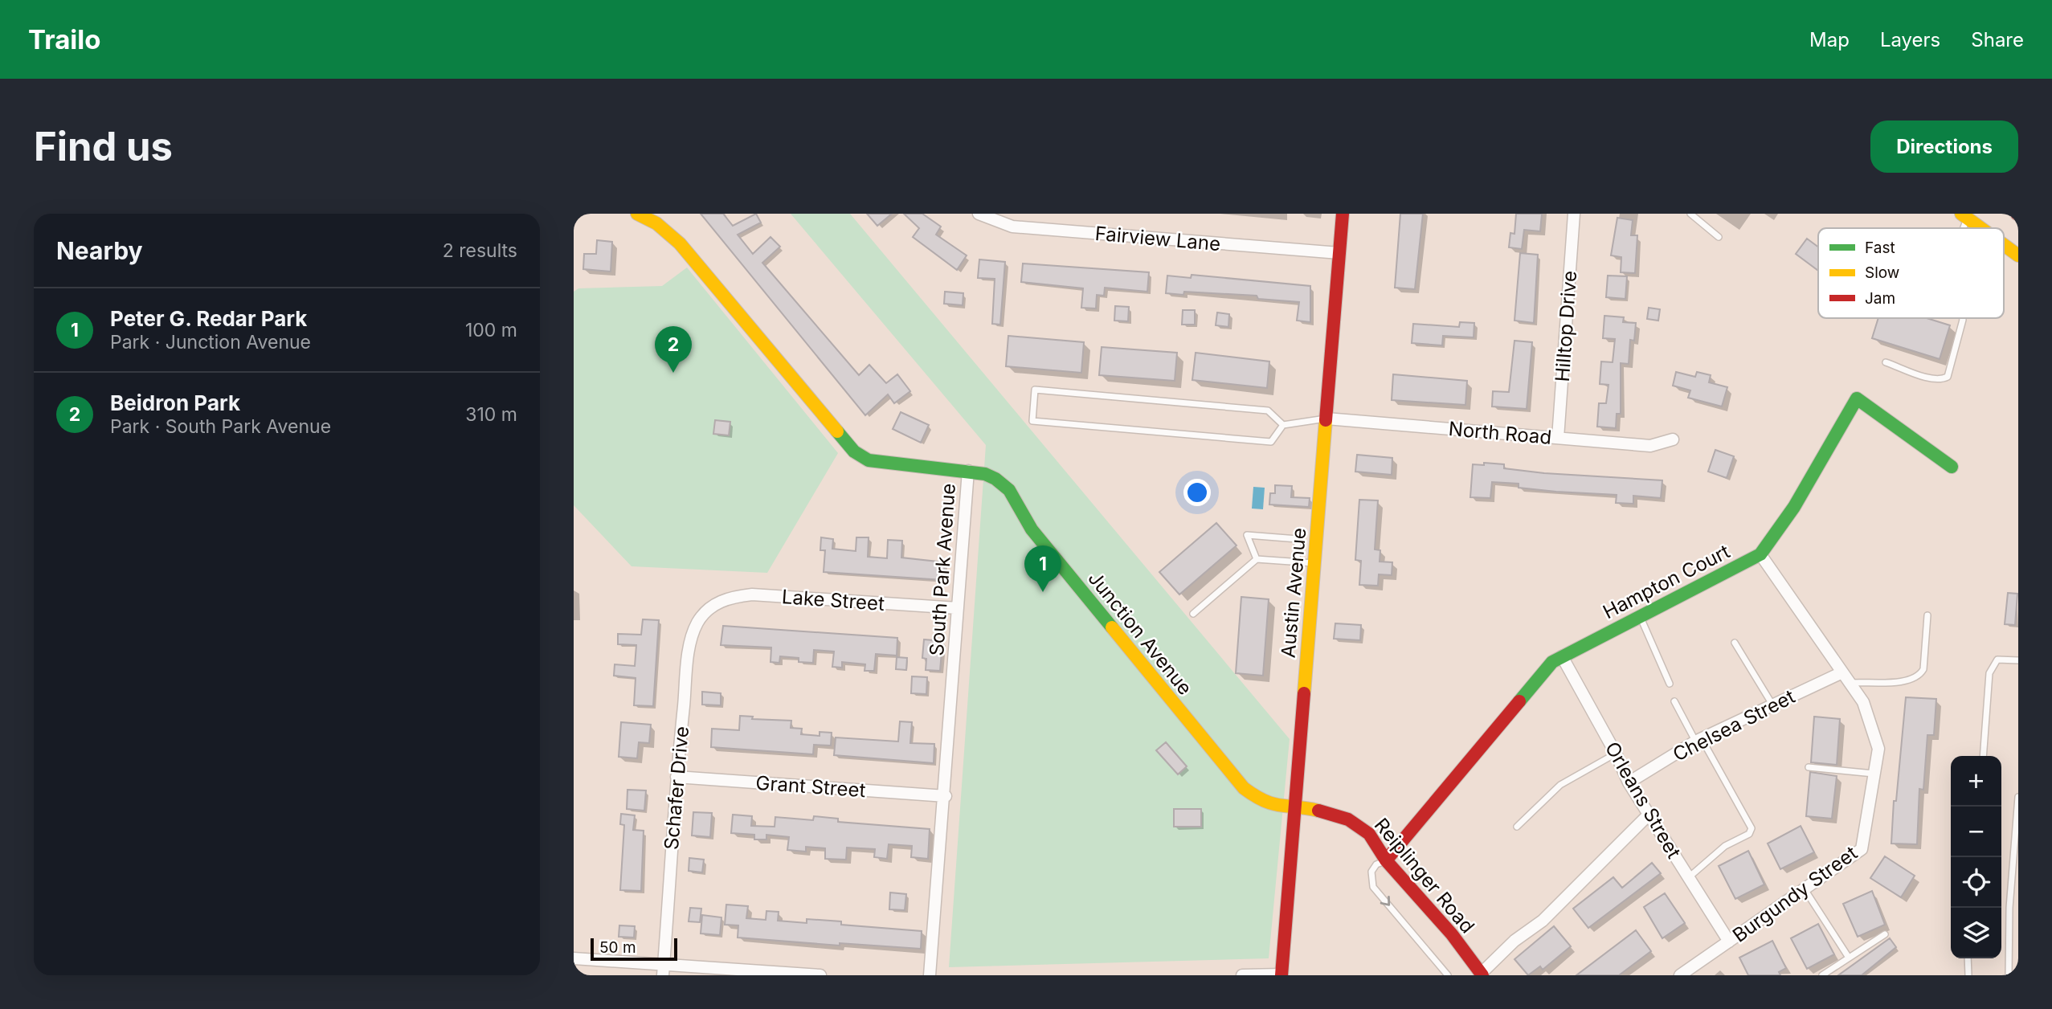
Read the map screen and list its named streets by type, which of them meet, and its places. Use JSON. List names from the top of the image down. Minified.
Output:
{"streets":{"street":["Fairview Lane","Hilltop Drive","North Road","South Park Avenue","Hampton Court","Austin Avenue","Lake Street","Junction Avenue","Chelsea Street","Grant Street","Schafer Drive","Orleans Street","Reiplinger Road","Burgundy Street"]},"crossings":[["Fairview Lane","Austin Avenue"],["Hilltop Drive","North Road"],["North Road","Austin Avenue"],["South Park Avenue","Lake Street"],["South Park Avenue","Junction Avenue"],["South Park Avenue","Grant Street"],["Hampton Court","Orleans Street"],["Hampton Court","Reiplinger Road"],["Hampton Court","Burgundy Street"],["Austin Avenue","Junction Avenue"],["Austin Avenue","Reiplinger Road"],["Lake Street","Schafer Drive"],["Junction Avenue","Reiplinger Road"],["Chelsea Street","Orleans Street"],["Chelsea Street","Burgundy Street"],["Grant Street","Schafer Drive"],["Orleans Street","Burgundy Street"]],"legend":["Fast","Slow","Jam"],"scale_bar":"50 m","page":{"header":"Trailo","nav":["Map","Layers","Share"],"buttons":"Directions","title":"Find us","heading":["Nearby","2 results"],"list":[{"mark":"1","name":"Peter G. Redar Park","note":"Park · Junction Avenue","value":"100 m"},{"mark":"2","name":"Beidron Park","note":"Park · South Park Avenue","value":"310 m"}],"pins":["2","1"],"map_buttons":["+","−"],"scale":"50 m"}}
